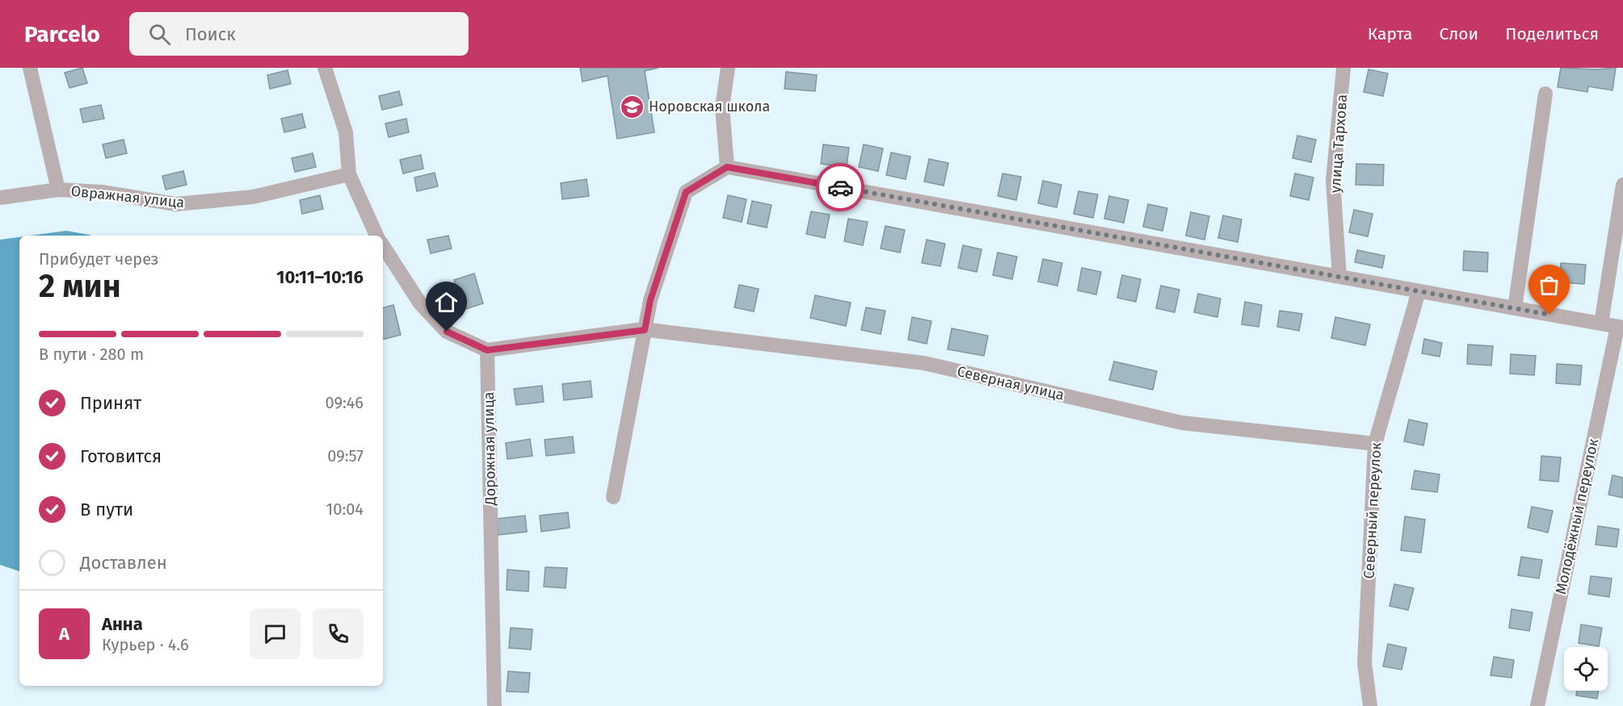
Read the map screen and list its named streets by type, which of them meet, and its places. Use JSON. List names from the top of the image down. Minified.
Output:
{"streets":{"street":["улица Тархова","Овражная улица","Северная улица","Дорожная улица","Северный переулок","Молодёжный переулок"]},"crossings":[["Северная улица","Северный переулок"]],"places":{"school or university":["Норовская школа"]},"page":{"header":"Parcelo","search":"Поиск","nav":["Карта","Слои","Поделиться"],"heading":["2 мин","Прибудет через","10:11–10:16"],"panel":["Анна","Курьер · 4.6"],"bar":"В пути · 280 m","list":[["Принят","09:46"],["Готовится","09:57"],["В пути","10:04"],"Доставлен"],"round":"А"}}
